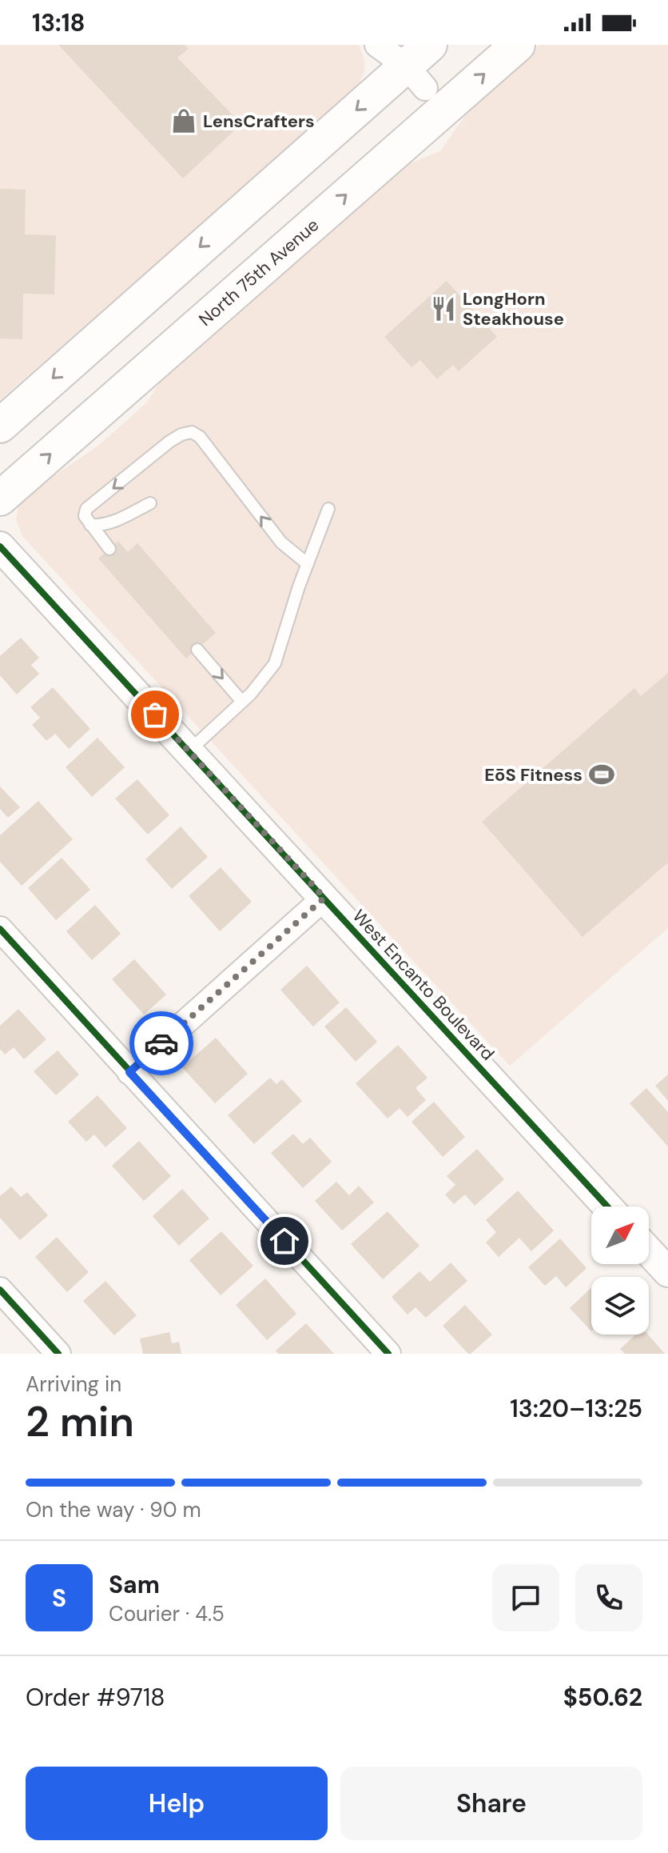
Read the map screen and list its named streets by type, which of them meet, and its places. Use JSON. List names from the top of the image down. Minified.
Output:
{"streets":{"main road":["North 75th Avenue"],"street":["West Encanto Boulevard"]},"places":{"shop":["LensCrafters"],"restaurant":["LongHorn Steakhouse"],"sports":["EōS Fitness"]},"north":"top right","page":{"status":"13:18","heading":["2 min","Arriving in","13:20–13:25"],"panel":["Sam","Courier · 4.5","Order #9718","$50.62"],"bar":"On the way · 90 m","round":"S","buttons":["Help","Share"]}}
